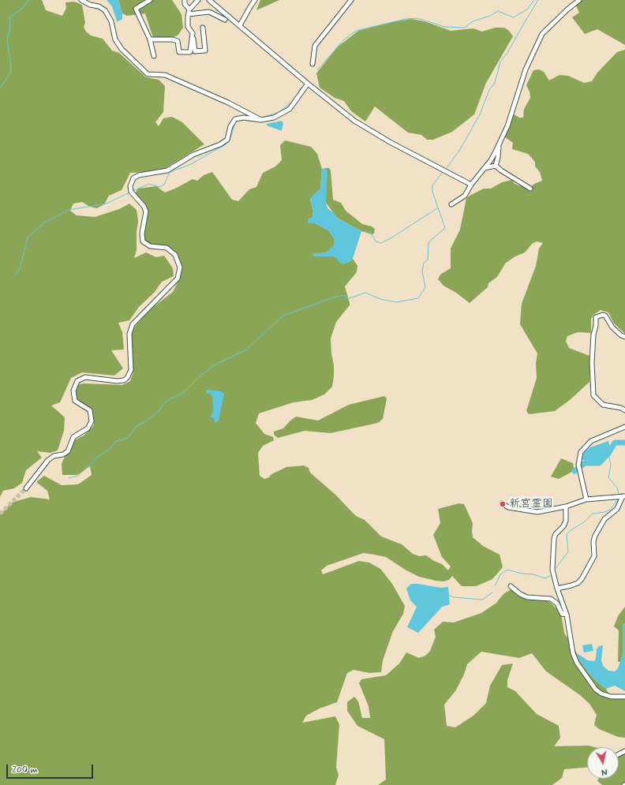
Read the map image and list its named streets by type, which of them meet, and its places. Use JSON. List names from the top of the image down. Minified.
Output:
{"places":["新宮霊園"],"scale_bar":"200 m","north":"bottom"}
